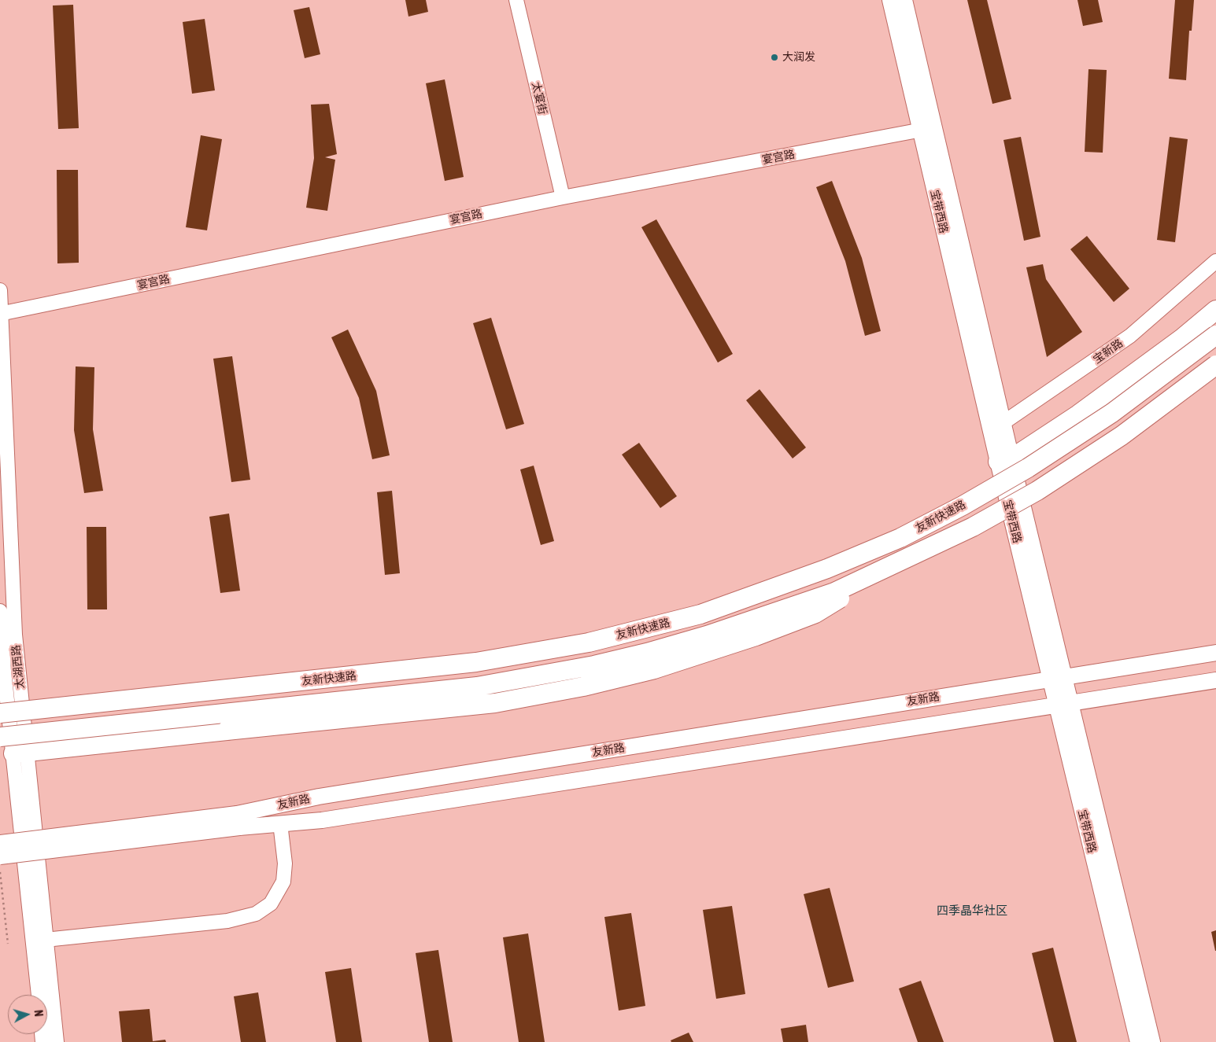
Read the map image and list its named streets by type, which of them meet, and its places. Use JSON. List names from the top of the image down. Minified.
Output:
{"streets":{"highway":["友新快速路"],"main road":["宝带西路","友新路"],"street":["太宴街","宴宫路","宝新路","太湖西路"]},"crossings":[["太宴街","宴宫路"],["宴宫路","宝带西路"],["宴宫路","太湖西路"],["宝带西路","宝新路"],["宝带西路","友新路"]],"districts":["四季晶华社区"],"places":["大润发"],"north":"right"}
